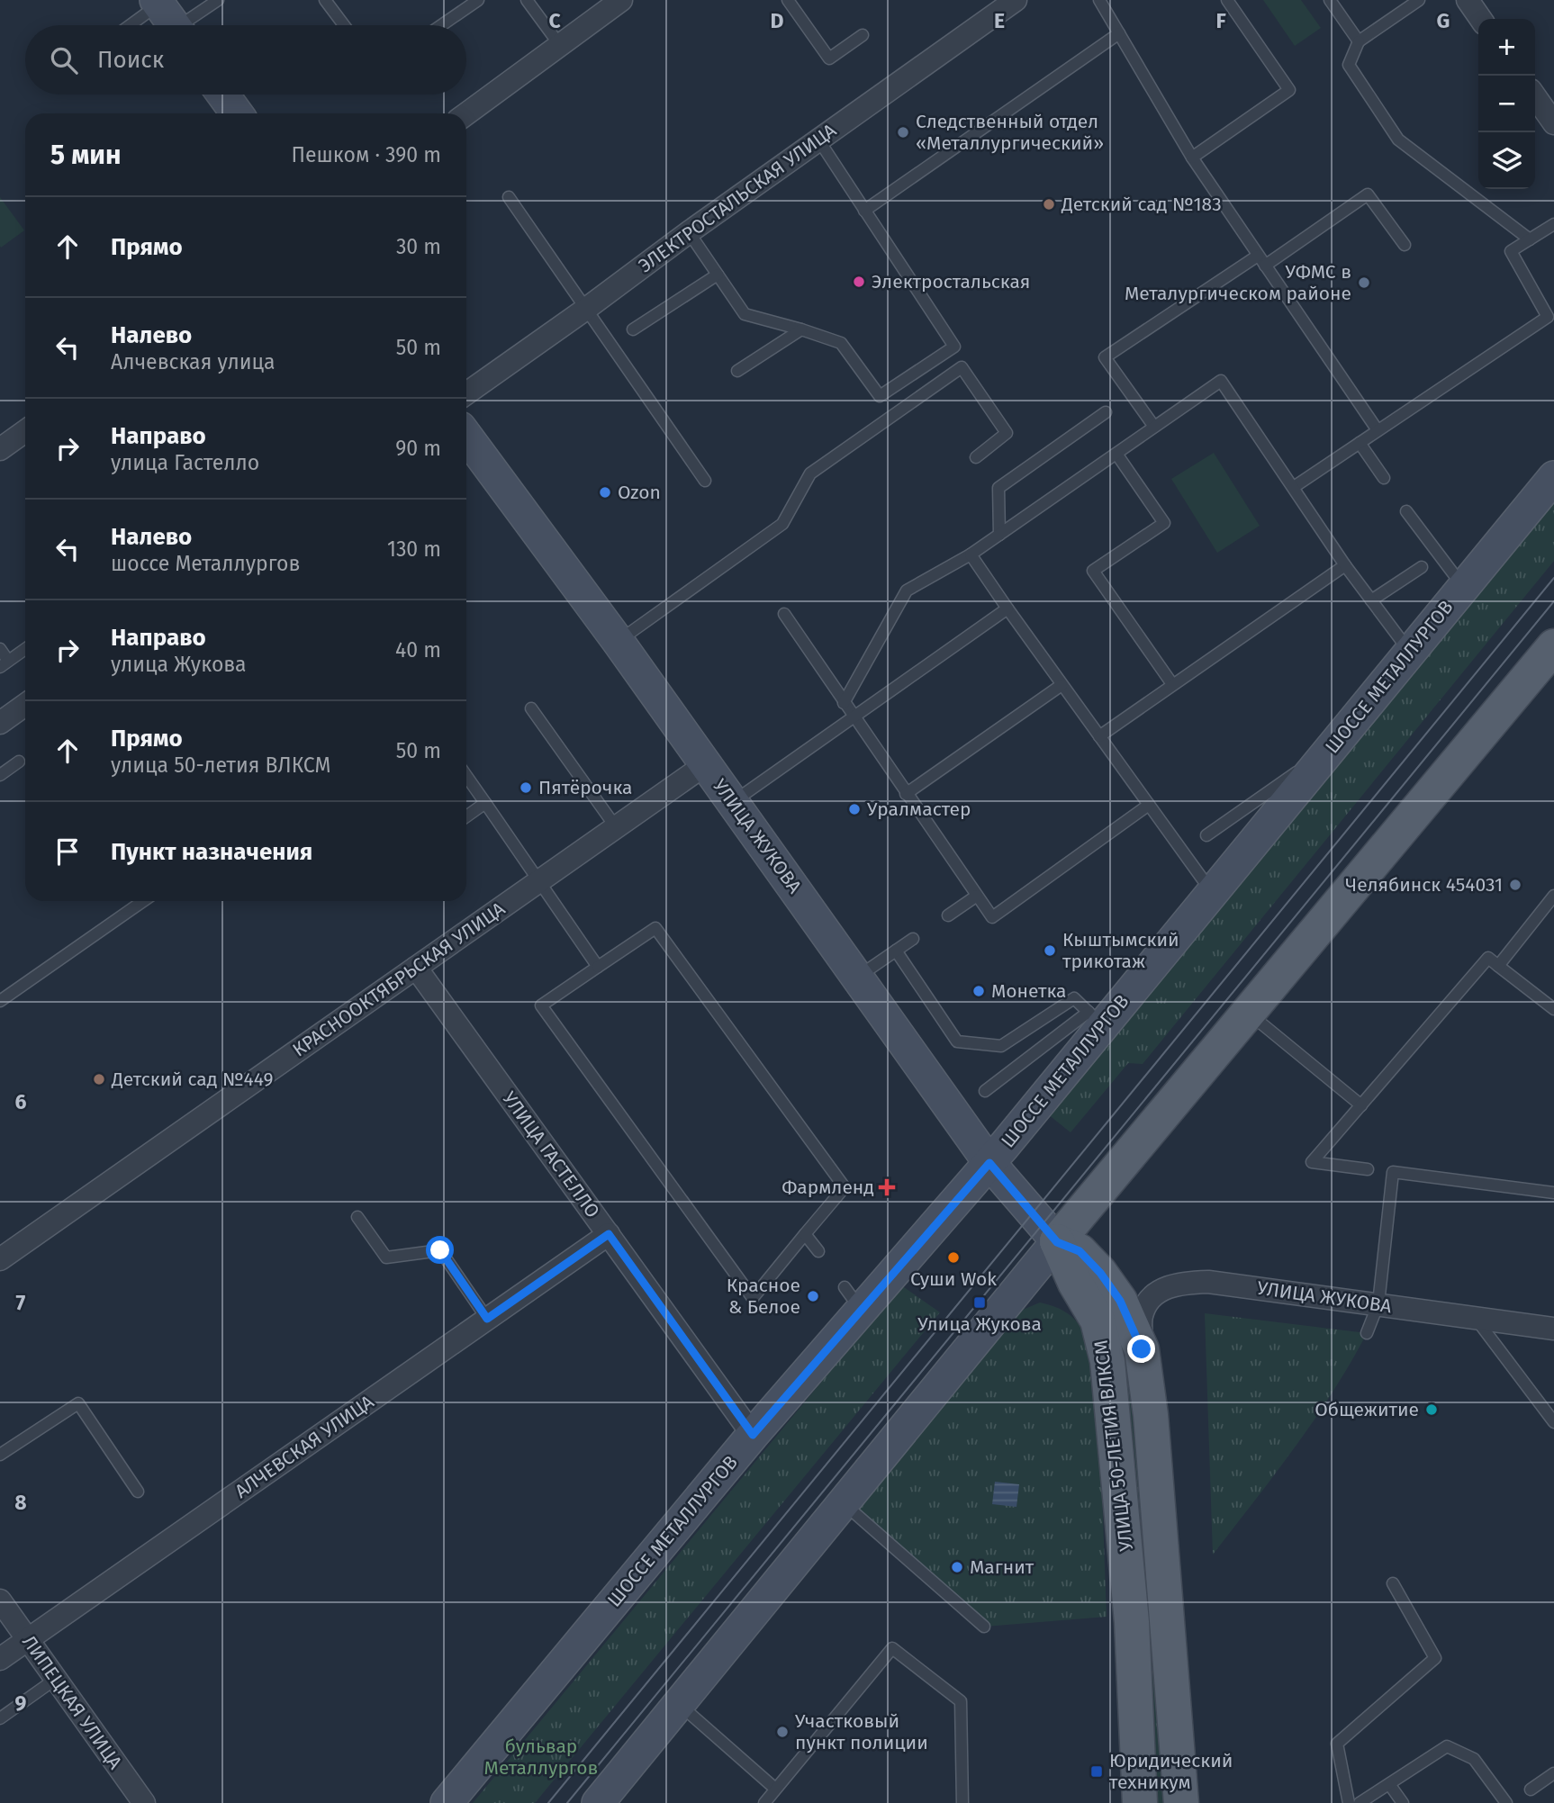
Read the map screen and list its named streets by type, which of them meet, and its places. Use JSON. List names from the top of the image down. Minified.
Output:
{"streets":{"main road":["ШОССЕ МЕТАЛЛУРГОВ","УЛИЦА ЖУКОВА","УЛИЦА 50-ЛЕТИЯ ВЛКСМ"],"street":["ЭЛЕКТРОСТАЛЬСКАЯ УЛИЦА","КРАСНООКТЯБРЬСКАЯ УЛИЦА","УЛИЦА ГАСТЕЛЛО","АЛЧЕВСКАЯ УЛИЦА","ЛИПЕЦКАЯ УЛИЦА"]},"crossings":[["ШОССЕ МЕТАЛЛУРГОВ","УЛИЦА ЖУКОВА"],["ШОССЕ МЕТАЛЛУРГОВ","УЛИЦА ГАСТЕЛЛО"],["УЛИЦА ЖУКОВА","КРАСНООКТЯБРЬСКАЯ УЛИЦА"],["УЛИЦА ЖУКОВА","УЛИЦА 50-ЛЕТИЯ ВЛКСМ"],["КРАСНООКТЯБРЬСКАЯ УЛИЦА","УЛИЦА ГАСТЕЛЛО"],["УЛИЦА ГАСТЕЛЛО","АЛЧЕВСКАЯ УЛИЦА"],["АЛЧЕВСКАЯ УЛИЦА","ЛИПЕЦКАЯ УЛИЦА"]],"parks":["бульвар Металлургов"],"places":{"other":["Следственный отдел «Металлургический»","Детский сад №183","Электростальская","УФМС в Металургическом районе","Ozon","Пятёрочка","Уралмастер","Челябинск 454031","Кыштымский трикотаж","Монетка","Детский сад №449","Суши Wok","Красное & Белое","Общежитие","Магнит","Участковый пункт полиции"],"health":["Фармленд"],"transit":["Улица Жукова","Юридический техникум"]},"page":{"map_buttons":["+","−"],"search":"Поиск","heading":["5 мин","Пешком · 390 m"],"list":[["Прямо","30 m"],["Налево","Алчевская улица","50 m"],["Направо","улица Гастелло","90 m"],["Налево","шоссе Металлургов","130 m"],["Направо","улица Жукова","40 m"],["Прямо","улица 50-летия ВЛКСМ","50 m"],"Пункт назначения"]},"grid":{"columns":["C","D","E","F","G"],"rows":["6","7","8","9"]}}
